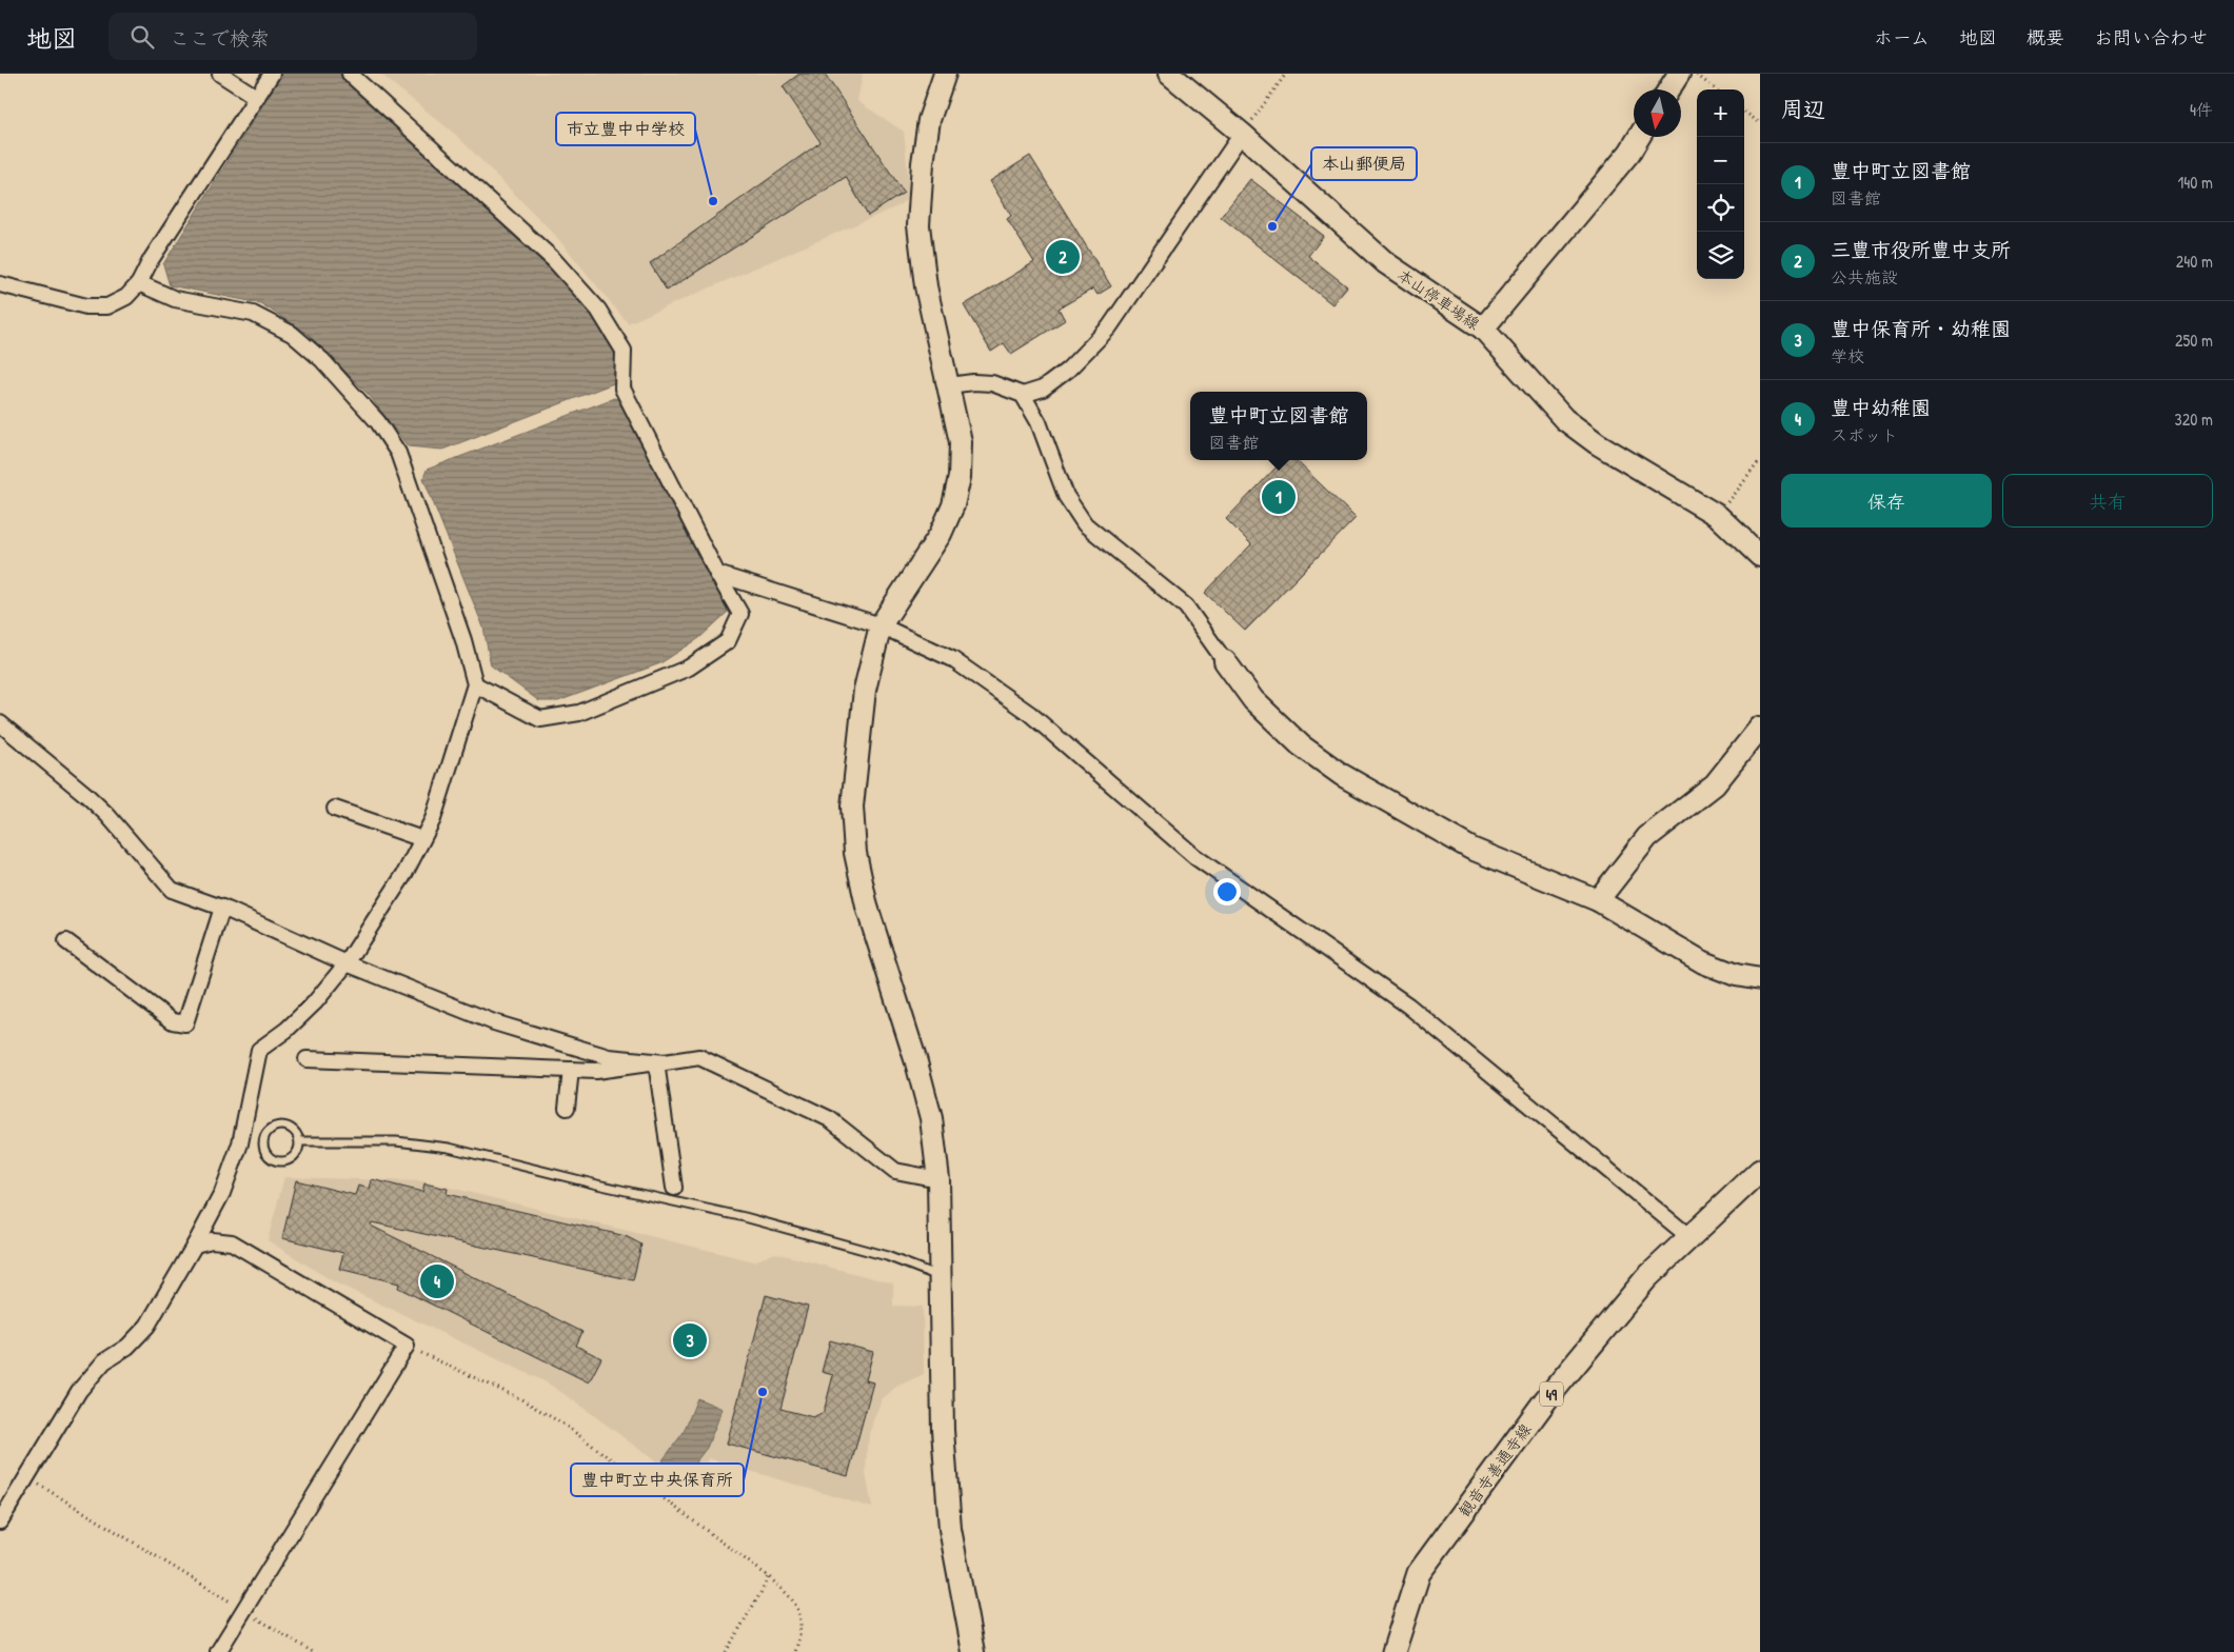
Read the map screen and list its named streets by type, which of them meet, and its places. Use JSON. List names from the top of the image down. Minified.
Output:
{"streets":{"main road":["49","観音寺善通寺線"],"street":["本山停車場線"]},"places":["市立豊中中学校","本山郵便局","豊中町立中央保育所"],"north":"bottom","page":{"header":"地図","search":"ここで検索","nav":["ホーム","地図","概要","お問い合わせ"],"heading":["周辺","4件"],"map_buttons":["+","−"],"list":[{"mark":"1","name":"豊中町立図書館","note":"図書館","value":"140 m"},{"mark":"2","name":"三豊市役所豊中支所","note":"公共施設","value":"240 m"},{"mark":"3","name":"豊中保育所・幼稚園","note":"学校","value":"250 m"},{"mark":"4","name":"豊中幼稚園","note":"スポット","value":"320 m"}],"pins":["2","1","4","3"],"popup":["豊中町立図書館","図書館"],"buttons":["保存","共有"]}}
